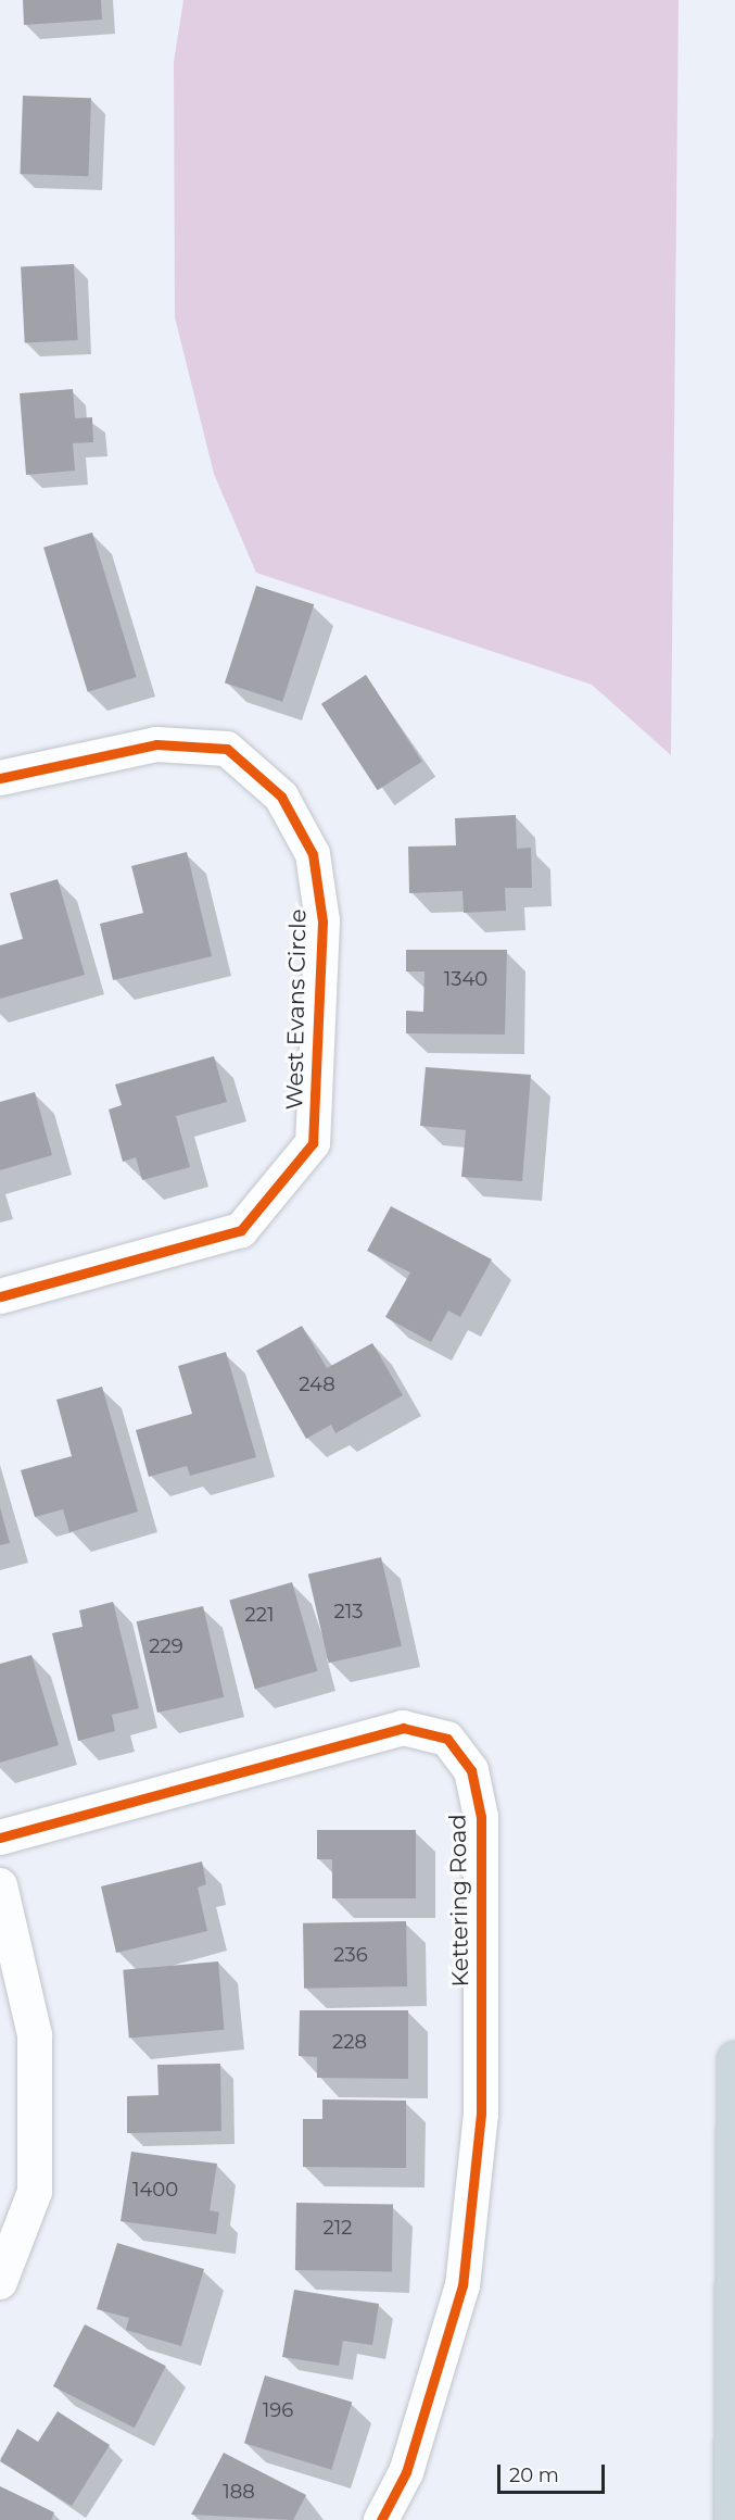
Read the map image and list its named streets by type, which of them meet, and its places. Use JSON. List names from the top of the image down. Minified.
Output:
{"streets":{"street":["West Evans Circle","Kettering Road"]},"house_numbers":["1340","248","213","221","229","236","228","1400","212","196","188"],"scale_bar":"20 m"}
